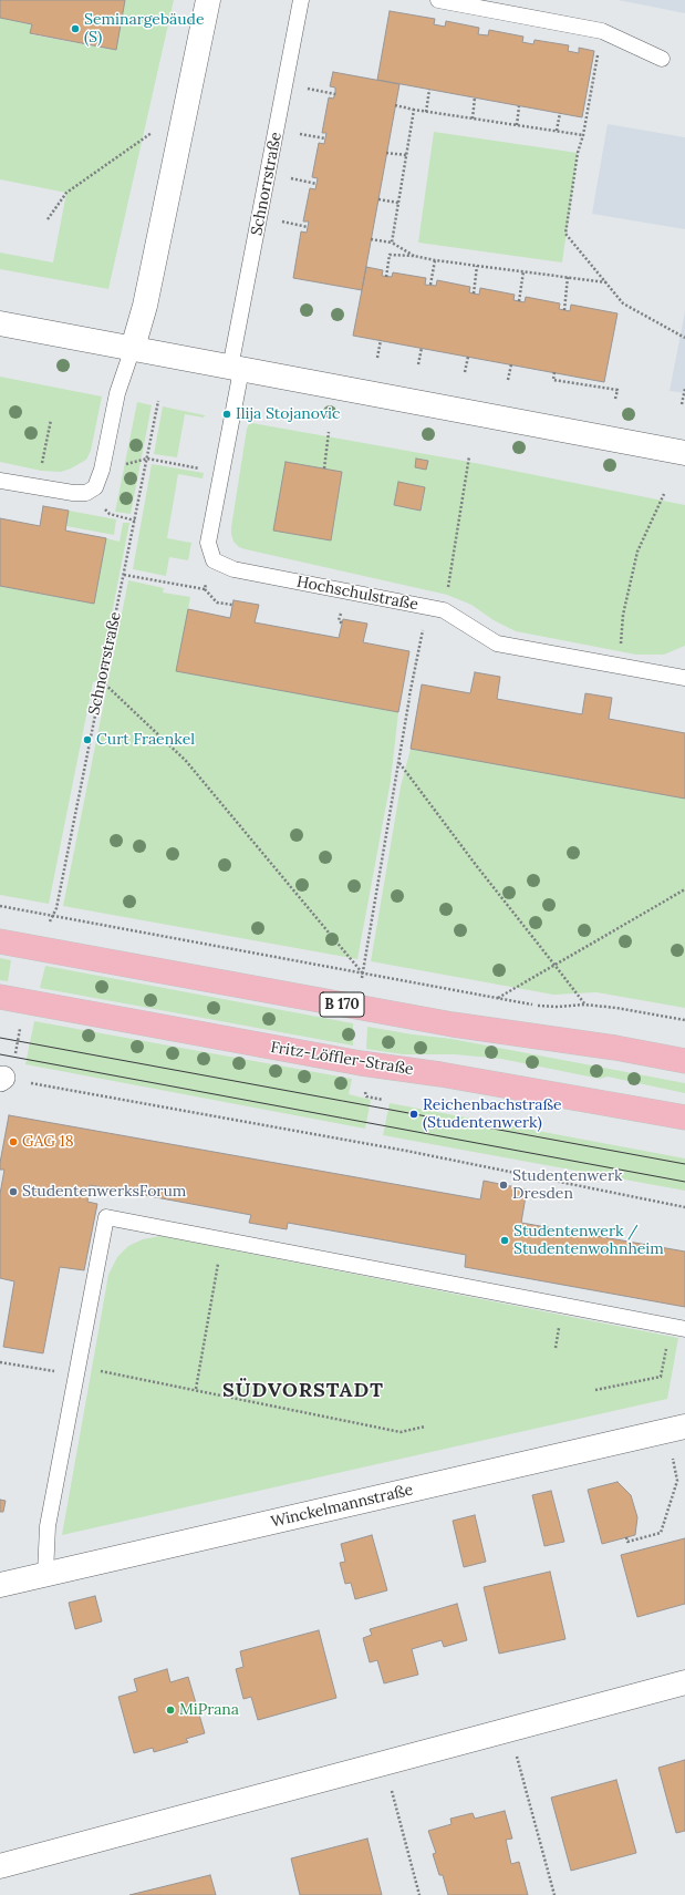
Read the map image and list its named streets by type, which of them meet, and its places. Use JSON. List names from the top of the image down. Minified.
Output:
{"streets":{"main road":["B 170","Fritz-Löffler-Straße"],"street":["Winckelmannstraße"],"lane":["Schnorrstraße","Hochschulstraße"]},"crossings":[["Schnorrstraße","B 170"]],"districts":["SÜDVORSTADT"],"places":["Seminargebäude (S)","Ilija Stojanovic","Curt Fraenkel","Reichenbachstraße (Studentenwerk)","GAG 18","Studentenwerk Dresden","StudentenwerksForum","Studentenwerk / Studentenwohnheim","MiPrana"]}
